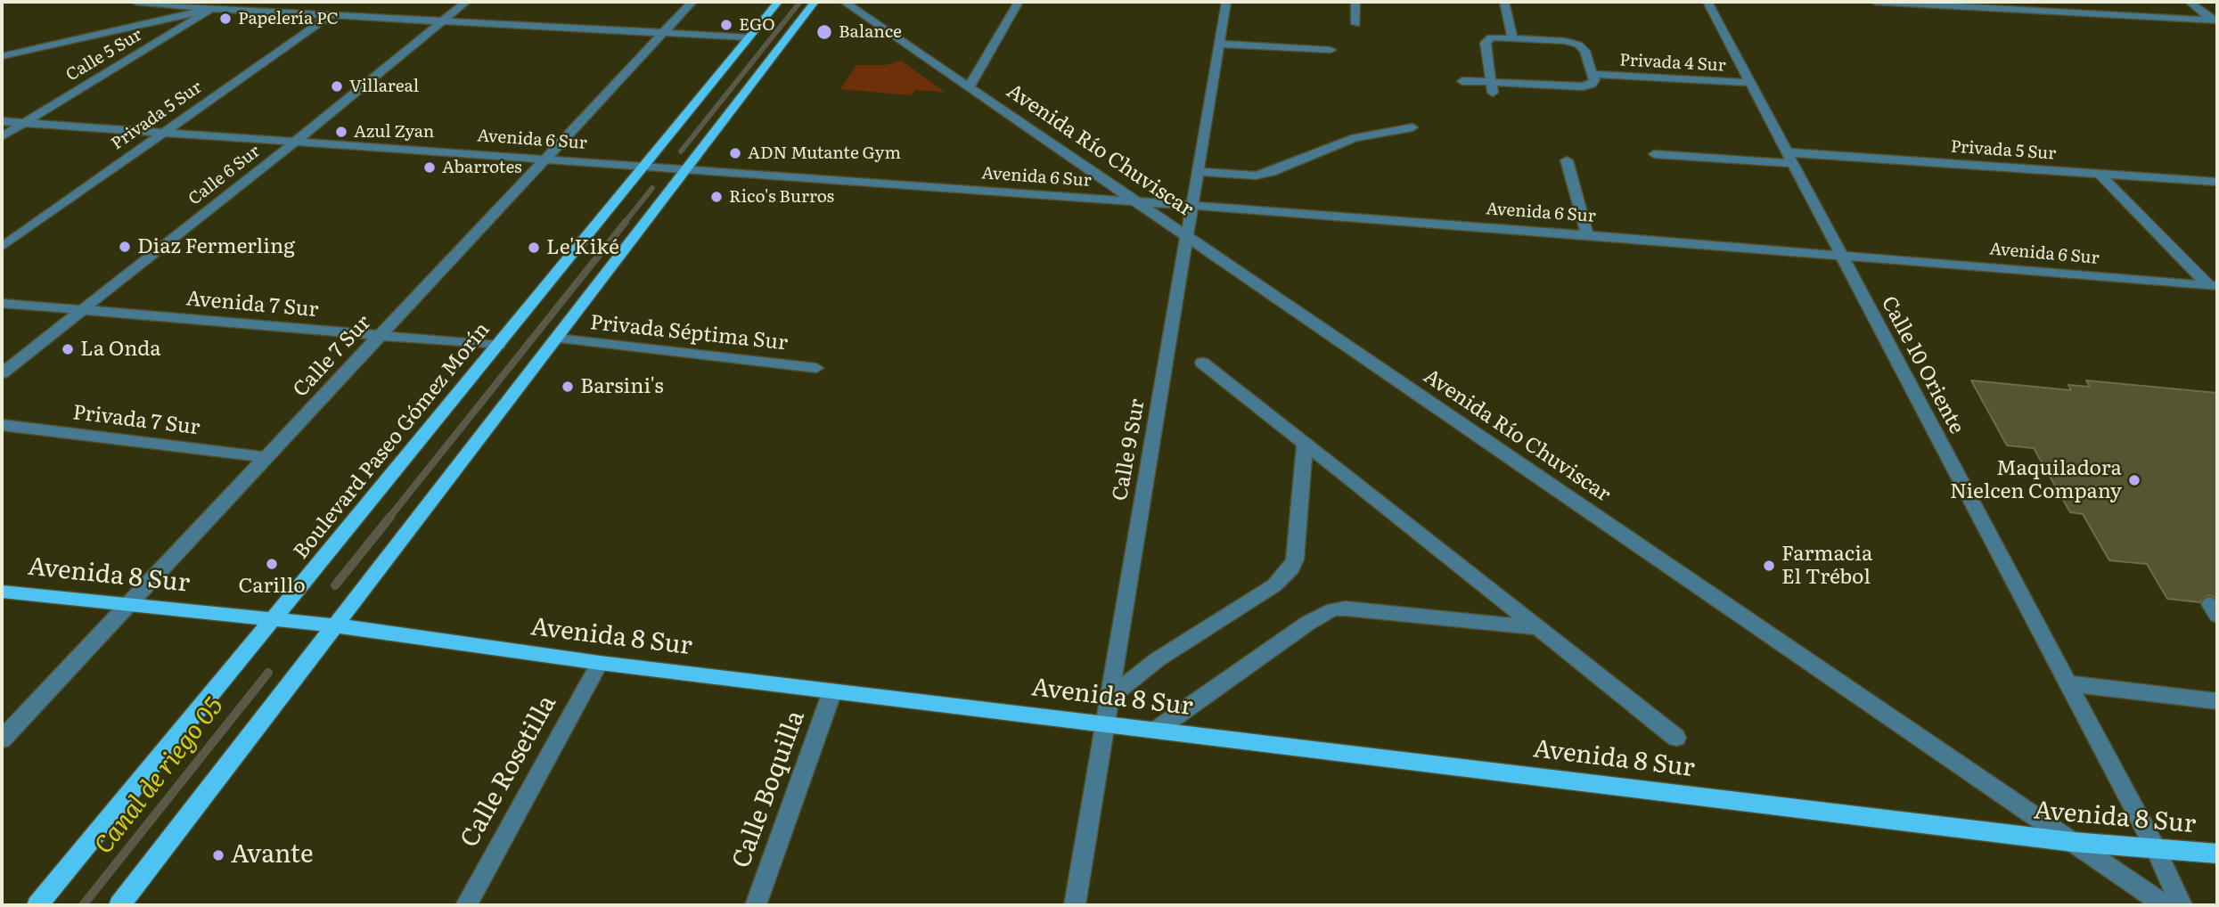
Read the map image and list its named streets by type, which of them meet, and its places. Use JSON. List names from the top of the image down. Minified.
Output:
{"streets":{"main road":["Boulevard Paseo Gómez Morín","Avenida 8 Sur"],"street":["Calle 5 Sur","Privada 4 Sur","Privada 5 Sur","Avenida 6 Sur","Avenida Río Chuviscar","Calle 6 Sur","Avenida 7 Sur","Privada Séptima Sur","Calle 7 Sur","Calle 10 Oriente","Privada 7 Sur","Calle 9 Sur","Calle Rosetilla","Calle Boquilla"]},"crossings":[["Calle 5 Sur","Avenida 6 Sur"],["Privada 4 Sur","Calle 10 Oriente"],["Privada 5 Sur","Avenida 6 Sur"],["Privada 5 Sur","Calle 10 Oriente"],["Avenida 6 Sur","Avenida Río Chuviscar"],["Avenida 6 Sur","Calle 6 Sur"],["Avenida 6 Sur","Calle 7 Sur"],["Avenida 6 Sur","Calle 10 Oriente"],["Avenida 6 Sur","Boulevard Paseo Gómez Morín"],["Avenida 6 Sur","Calle 9 Sur"],["Avenida Río Chuviscar","Calle 9 Sur"],["Avenida Río Chuviscar","Avenida 8 Sur"],["Calle 6 Sur","Avenida 7 Sur"],["Avenida 7 Sur","Calle 7 Sur"],["Avenida 7 Sur","Boulevard Paseo Gómez Morín"],["Calle 7 Sur","Privada 7 Sur"],["Calle 7 Sur","Avenida 8 Sur"],["Calle 10 Oriente","Avenida 8 Sur"],["Boulevard Paseo Gómez Morín","Avenida 8 Sur"],["Calle 9 Sur","Avenida 8 Sur"],["Avenida 8 Sur","Calle Rosetilla"],["Avenida 8 Sur","Calle Boquilla"]],"water":["Canal de riego 05"],"places":["Papelería PC","EGO","Balance","Villareal","Azul Zyan","ADN Mutante Gym","Abarrotes","Rico's Burros","Diaz Fermerling","Le'Kiké","La Onda","Barsini's","Maquiladora Nielcen Company","Carillo","Farmacia El Trébol","Avante"]}
